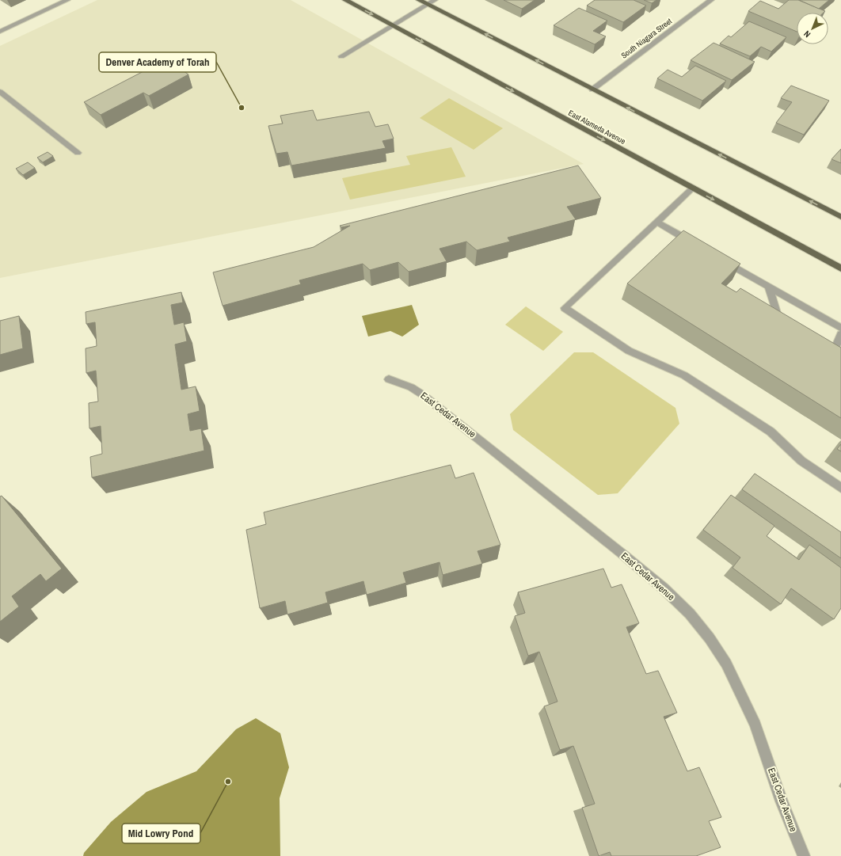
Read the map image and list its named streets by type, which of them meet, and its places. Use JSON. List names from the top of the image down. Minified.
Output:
{"streets":{"main road":["East Alameda Avenue"],"street":["South Niagara Street","East Cedar Avenue"]},"places":["Denver Academy of Torah","Mid Lowry Pond"],"north":"bottom left"}
